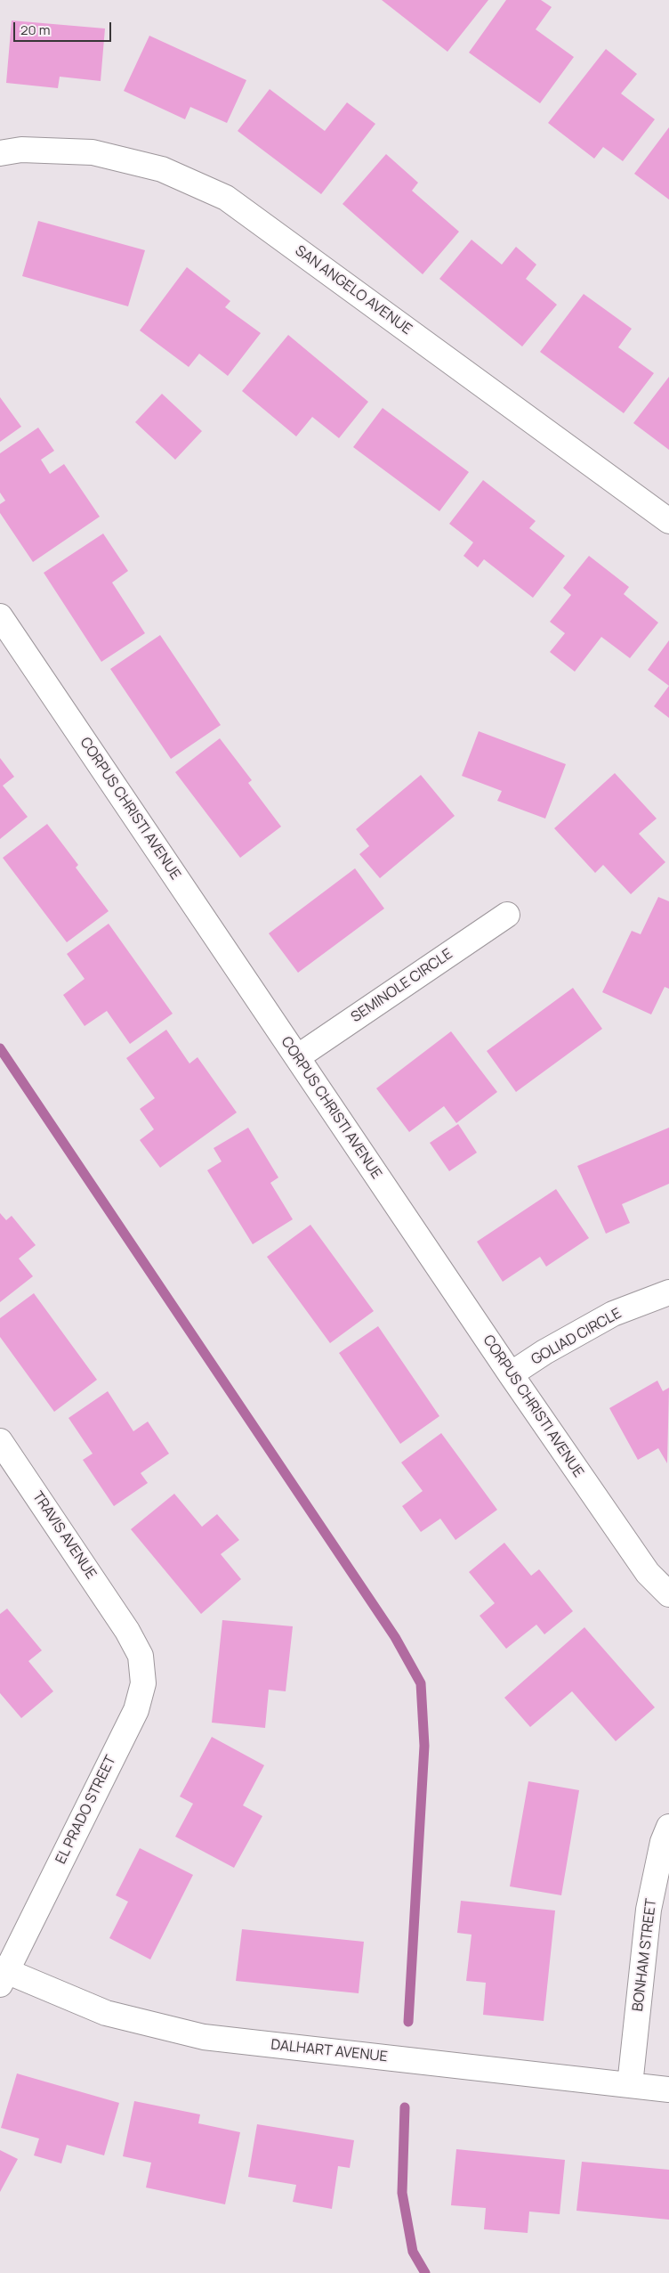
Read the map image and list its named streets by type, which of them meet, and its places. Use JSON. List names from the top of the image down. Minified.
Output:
{"streets":{"street":["SAN ANGELO AVENUE","CORPUS CHRISTI AVENUE","SEMINOLE CIRCLE","GOLIAD CIRCLE","TRAVIS AVENUE","EL PRADO STREET","BONHAM STREET","DALHART AVENUE"]},"crossings":[["CORPUS CHRISTI AVENUE","SEMINOLE CIRCLE"],["CORPUS CHRISTI AVENUE","GOLIAD CIRCLE"],["TRAVIS AVENUE","EL PRADO STREET"],["EL PRADO STREET","DALHART AVENUE"],["BONHAM STREET","DALHART AVENUE"]],"scale_bar":"20 m"}
